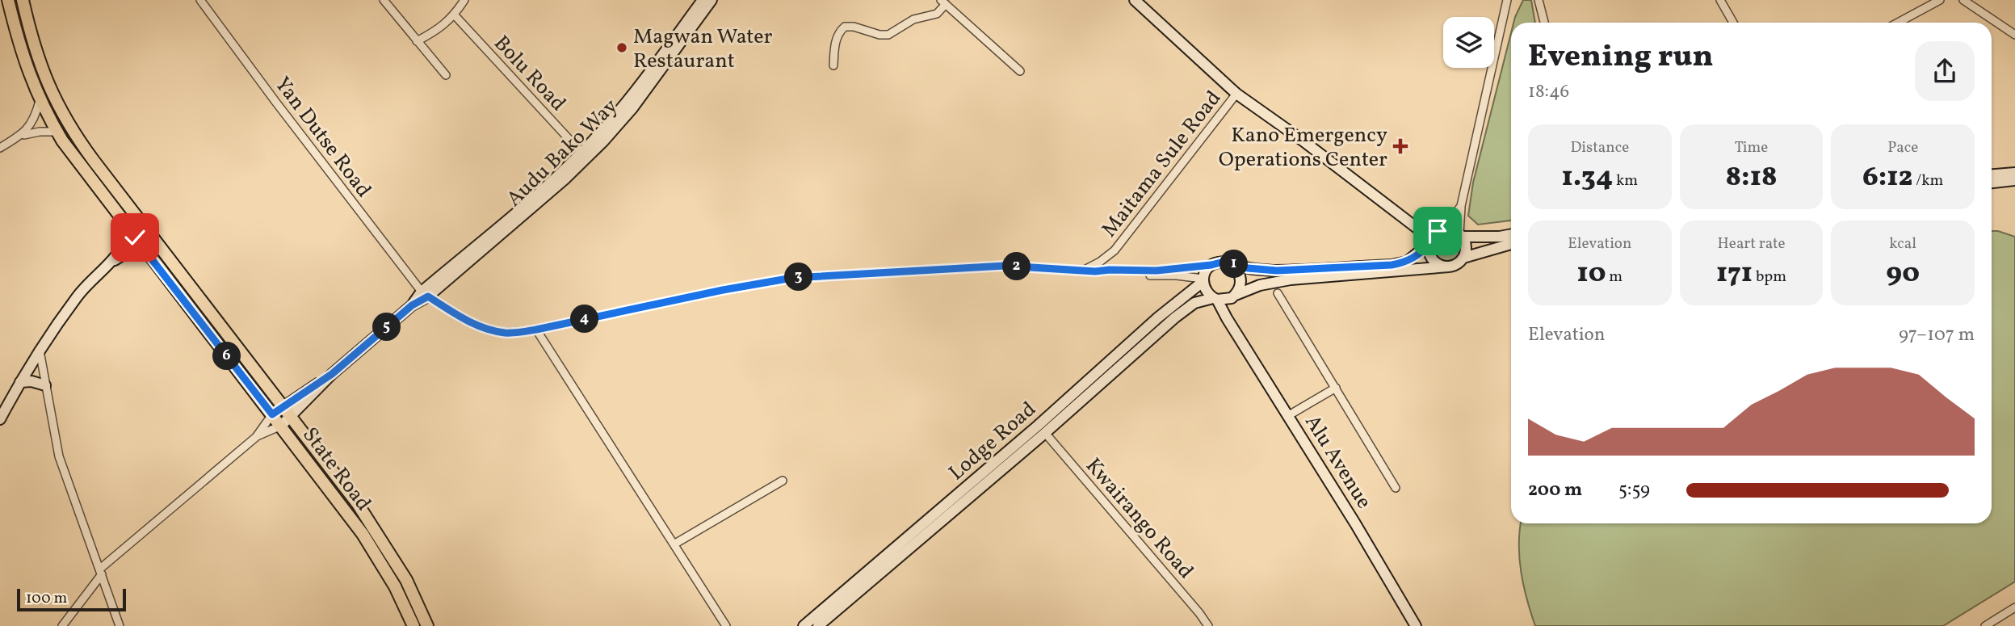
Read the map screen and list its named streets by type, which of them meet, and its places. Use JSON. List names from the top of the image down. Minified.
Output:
{"streets":{"main road":["State Road"],"street":["Bolu Road","Yan Dutse Road","Audu Bako Way","Maitama Sule Road","Lodge Road","Alu Avenue","Kwairango Road"]},"crossings":[["Bolu Road","Audu Bako Way"],["Yan Dutse Road","Audu Bako Way"],["Audu Bako Way","State Road"],["Lodge Road","Alu Avenue"],["Lodge Road","Kwairango Road"]],"places":{"other":["Magwan Water Restaurant"],"health":["Kano Emergency Operations Center"]},"scale_bar":"100 m","page":{"heading":["Evening run","18:46"],"stats":[["Distance","1.34 km"],["Time","8:18"],["Pace","6:12 /km"],["Elevation","10 m"],["Heart rate","171 bpm"],["kcal","90"]],"pins":["1","2","3","4","5","6"],"chart":["Elevation","97–107 m"],"list":[{"name":"200 m","note":"5:59"}],"scale":"100 m"}}
